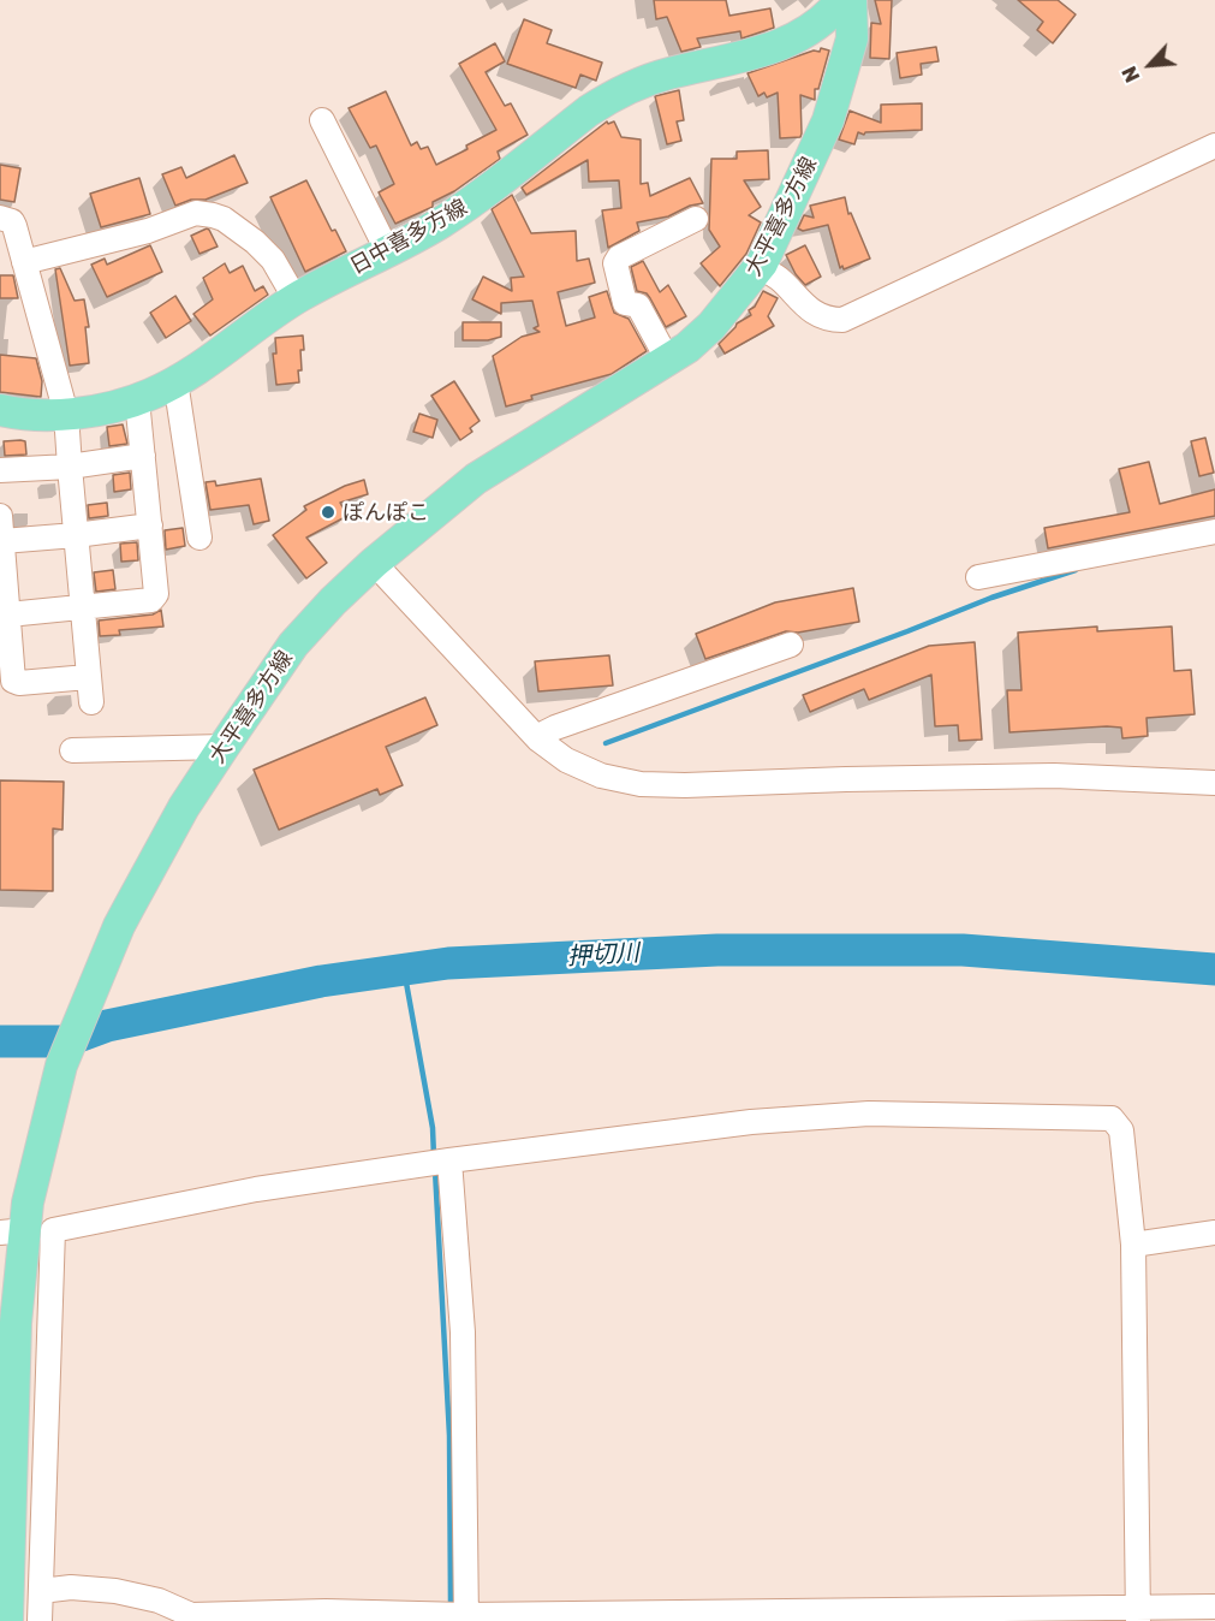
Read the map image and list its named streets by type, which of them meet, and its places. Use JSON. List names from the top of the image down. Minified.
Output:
{"streets":{"main road":["大平喜多方線","日中喜多方線"]},"water":["押切川"],"places":["ぽんぽこ"],"north":"bottom left"}
